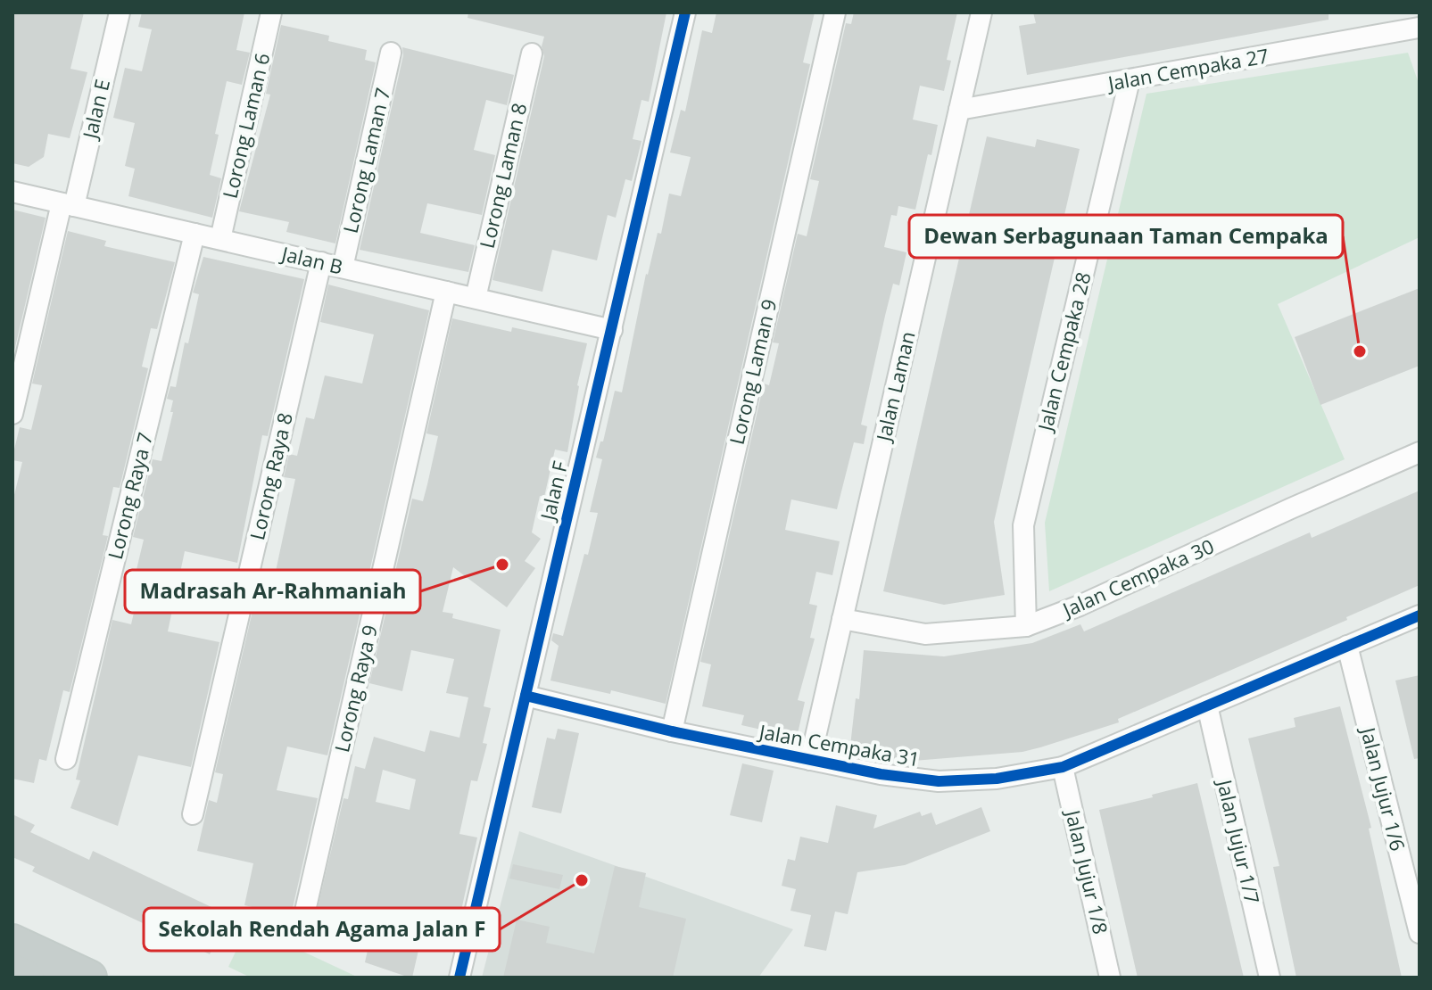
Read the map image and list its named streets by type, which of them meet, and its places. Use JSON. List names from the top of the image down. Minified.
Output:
{"streets":{"street":["Jalan Cempaka 27","Jalan E","Lorong Laman 6","Lorong Laman 7","Lorong Laman 8","Jalan B","Jalan Cempaka 28","Lorong Laman 9","Jalan Laman","Lorong Raya 8","Jalan F","Lorong Raya 7","Jalan Cempaka 30","Lorong Raya 9","Jalan Cempaka 31","Jalan Jujur 1/6","Jalan Jujur 1/7","Jalan Jujur 1/8"]},"crossings":[["Jalan Cempaka 27","Jalan Cempaka 28"],["Jalan Cempaka 27","Jalan Laman"],["Jalan E","Jalan B"],["Lorong Laman 6","Jalan B"],["Lorong Laman 7","Jalan B"],["Lorong Laman 8","Jalan B"],["Jalan B","Lorong Raya 8"],["Jalan B","Jalan F"],["Jalan B","Lorong Raya 7"],["Jalan B","Lorong Raya 9"],["Jalan Cempaka 28","Jalan Cempaka 30"],["Lorong Laman 9","Jalan Cempaka 31"],["Jalan Laman","Jalan Cempaka 30"],["Jalan Laman","Jalan Cempaka 31"],["Jalan F","Jalan Cempaka 31"],["Jalan Cempaka 31","Jalan Jujur 1/6"],["Jalan Cempaka 31","Jalan Jujur 1/7"],["Jalan Cempaka 31","Jalan Jujur 1/8"]],"places":["Dewan Serbagunaan Taman Cempaka","Madrasah Ar-Rahmaniah","Sekolah Rendah Agama Jalan F"]}
